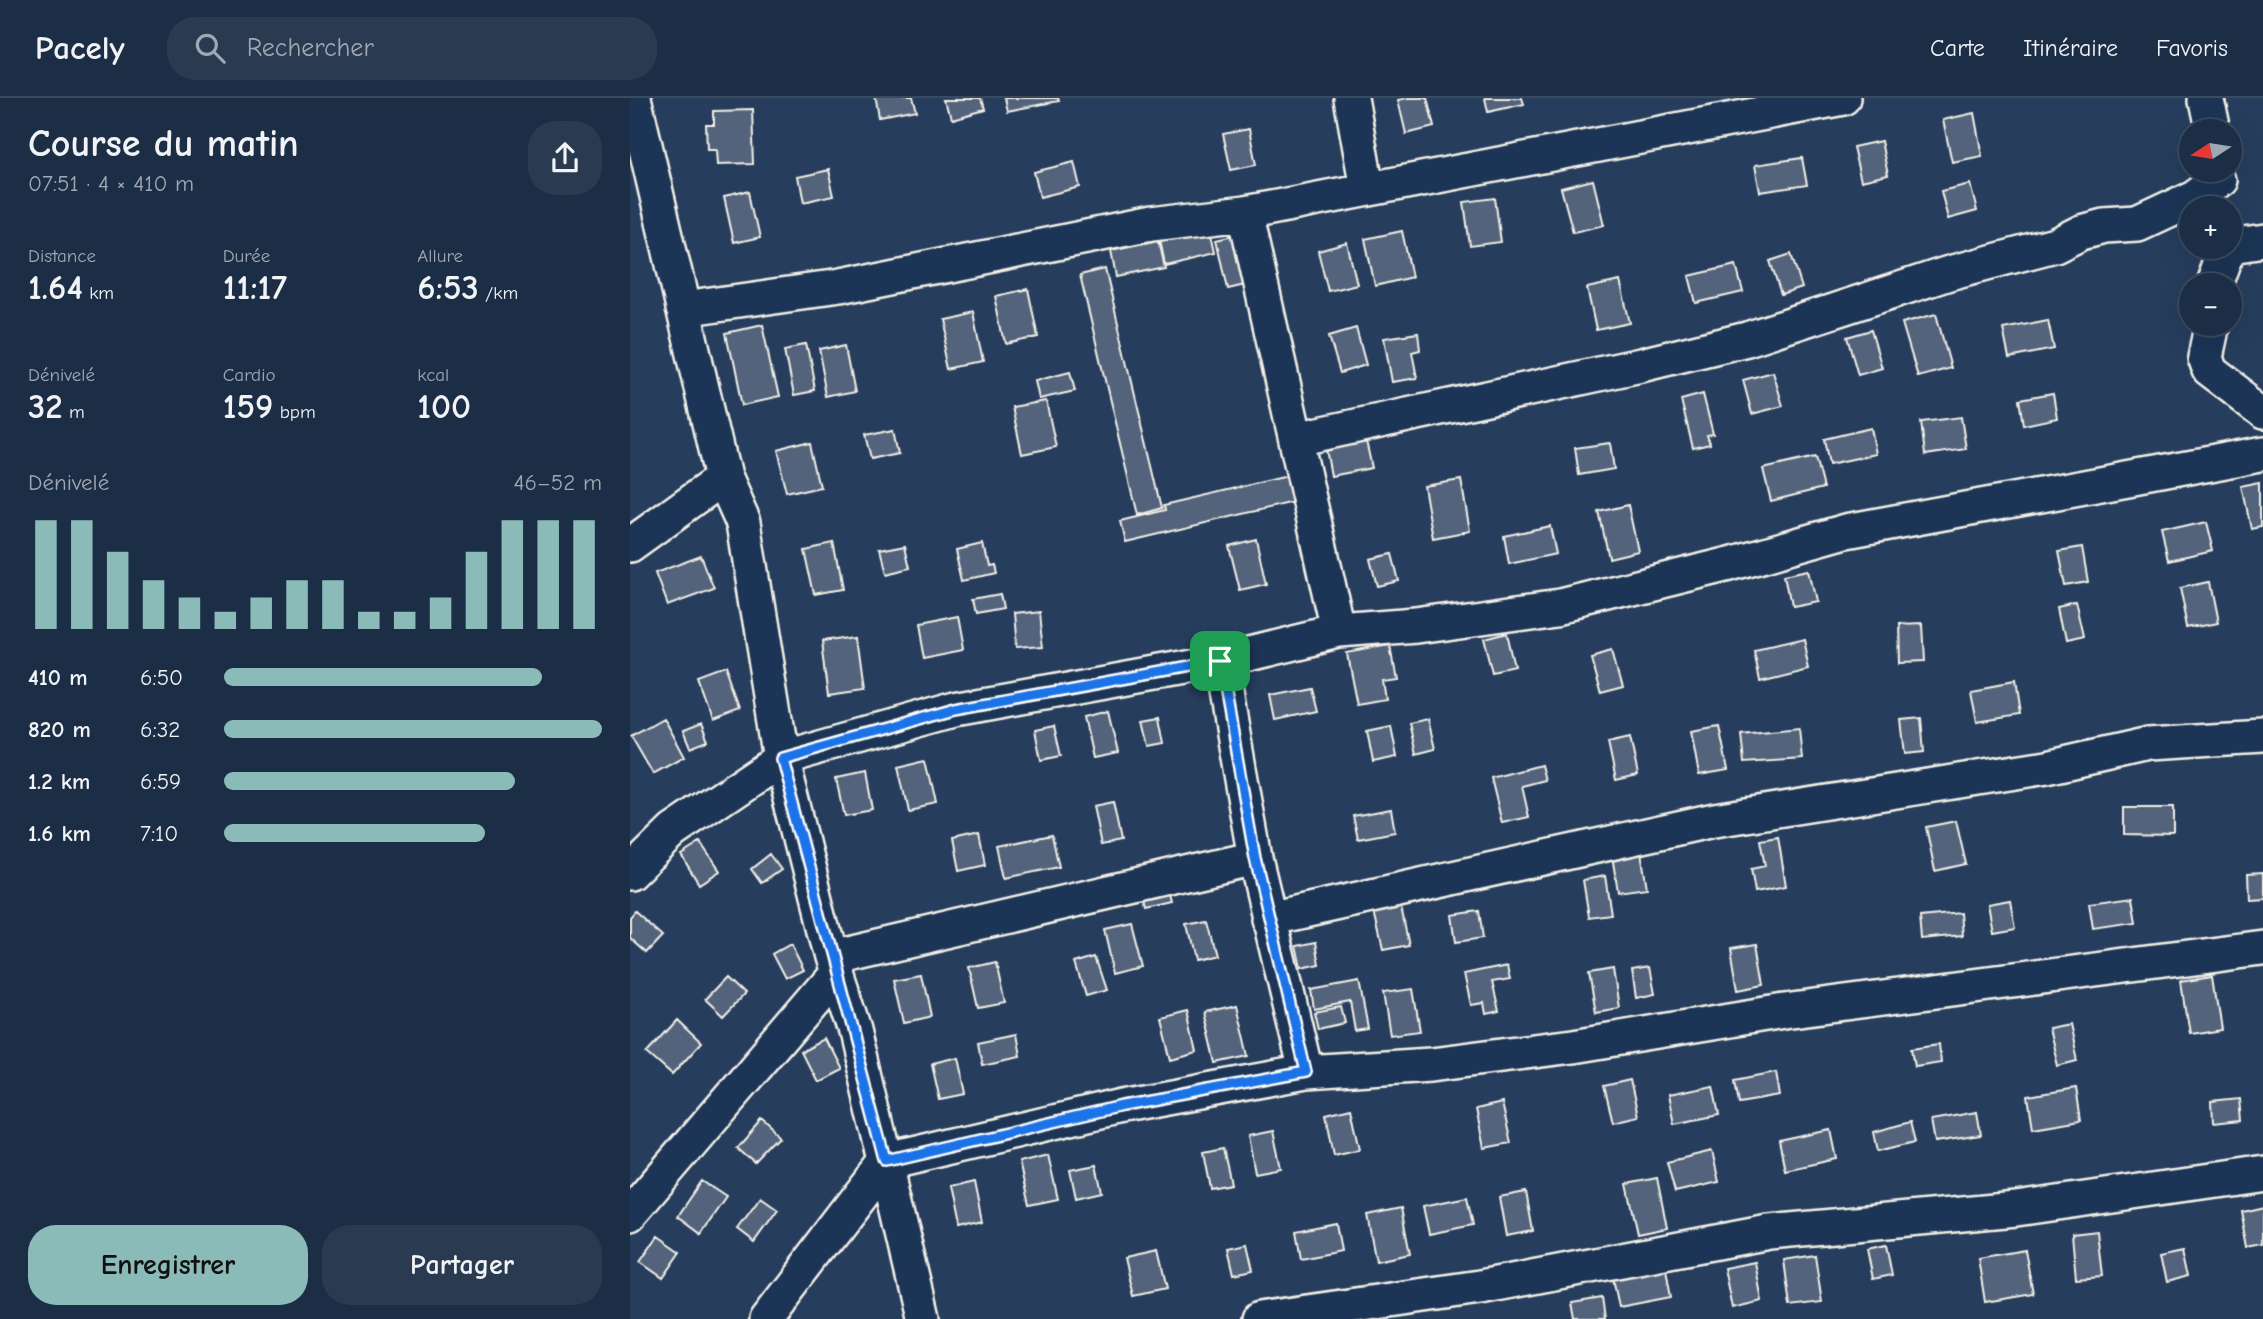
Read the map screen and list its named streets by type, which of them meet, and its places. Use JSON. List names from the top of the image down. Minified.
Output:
{"north":"left","page":{"header":"Pacely","search":"Rechercher","nav":["Carte","Itinéraire","Favoris"],"heading":["Course du matin","07:51 · 4 × 410 m"],"map_buttons":["+","−"],"stats":[["Distance","1.64 km"],["Durée","11:17"],["Allure","6:53 /km"],["Dénivelé","32 m"],["Cardio","159 bpm"],["kcal","100"]],"chart":["Dénivelé","46–52 m"],"list":[{"name":"410 m","note":"6:50"},{"name":"820 m","note":"6:32"},{"name":"1.2 km","note":"6:59"},{"name":"1.6 km","note":"7:10"}],"buttons":["Enregistrer","Partager"]}}
